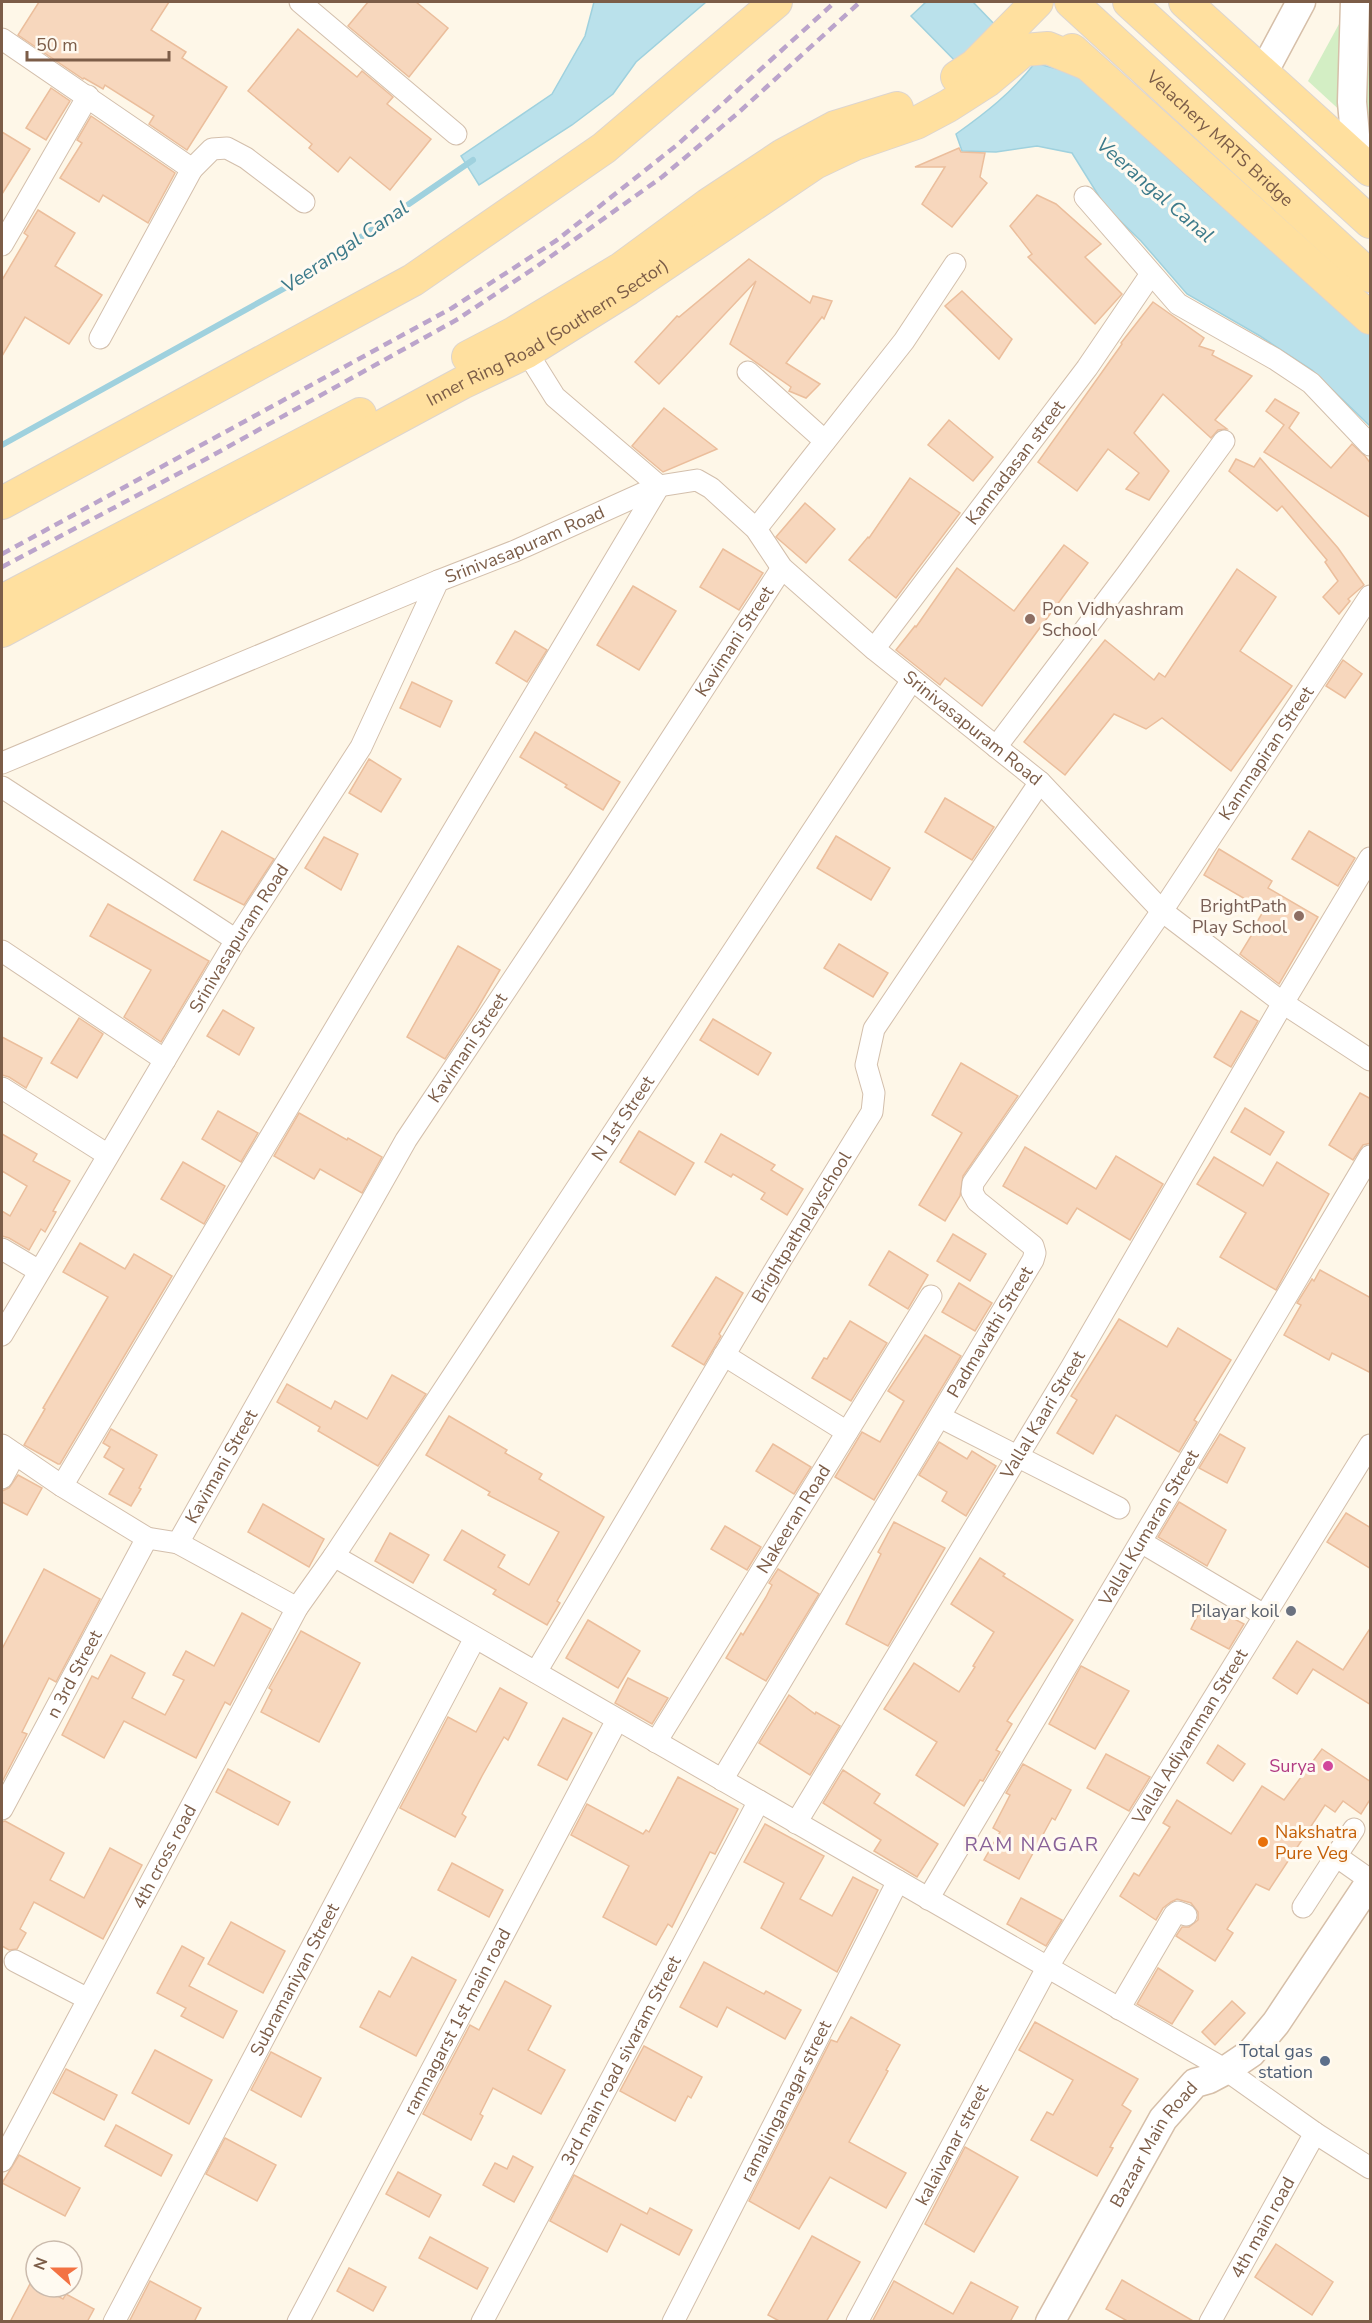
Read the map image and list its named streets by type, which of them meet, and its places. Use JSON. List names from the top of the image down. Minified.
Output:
{"streets":{"main road":["Velachery MRTS Bridge","Inner Ring Road (Southern Sector)","Bazaar Main Road"],"street":["Kannadasan street","Srinivasapuram Road","Kavimani Street","Kannnapiran Street","N 1st Street","Brightpathplayschool","Padmavathi Street","Vallal Kaari Street","Nakeeran Road","Vallal Kumaran Street","n 3rd Street","Vallal Adiyamman Street","4th cross road","Subramaniyan Street","ramnagarst 1st main road","3rd main road sivaram Street","ramalinganagar street","kalaivanar street","4th main road"]},"crossings":[["Kannadasan street","Srinivasapuram Road"],["Srinivasapuram Road","Kavimani Street"],["Srinivasapuram Road","Kannnapiran Street"],["Srinivasapuram Road","N 1st Street"],["Srinivasapuram Road","Brightpathplayschool"],["Srinivasapuram Road","Padmavathi Street"],["Srinivasapuram Road","Vallal Kaari Street"],["Kannnapiran Street","Padmavathi Street"],["N 1st Street","4th cross road"],["Vallal Adiyamman Street","kalaivanar street"]],"districts":["RAM NAGAR"],"water":["Veerangal Canal"],"places":["Pon Vidhyashram School","BrightPath Play School","Pilayar koil","Surya","Nakshatra Pure Veg","Total gas station"],"scale_bar":"50 m","north":"left"}
